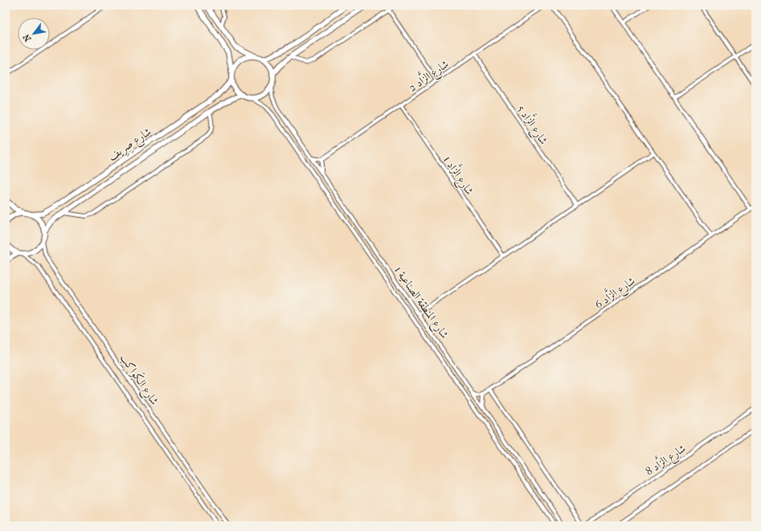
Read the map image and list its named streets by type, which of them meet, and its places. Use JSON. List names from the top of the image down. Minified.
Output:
{"streets":{"main road":["شارع صِرِيف"],"street":["شارع الزَّاد 2","شارع الزَّاد 5","شارع الزَّاد 1","شارع الزَّاد 6","شارع المنطقة الصناعية 1","شارع الكَواكِب","شارع الزَّاد 8"]},"crossings":[["شارع الزَّاد 2","شارع الزَّاد 5"],["شارع الزَّاد 2","شارع الزَّاد 1"],["شارع صِرِيف","شارع المنطقة الصناعية 1"]],"north":"bottom left"}
